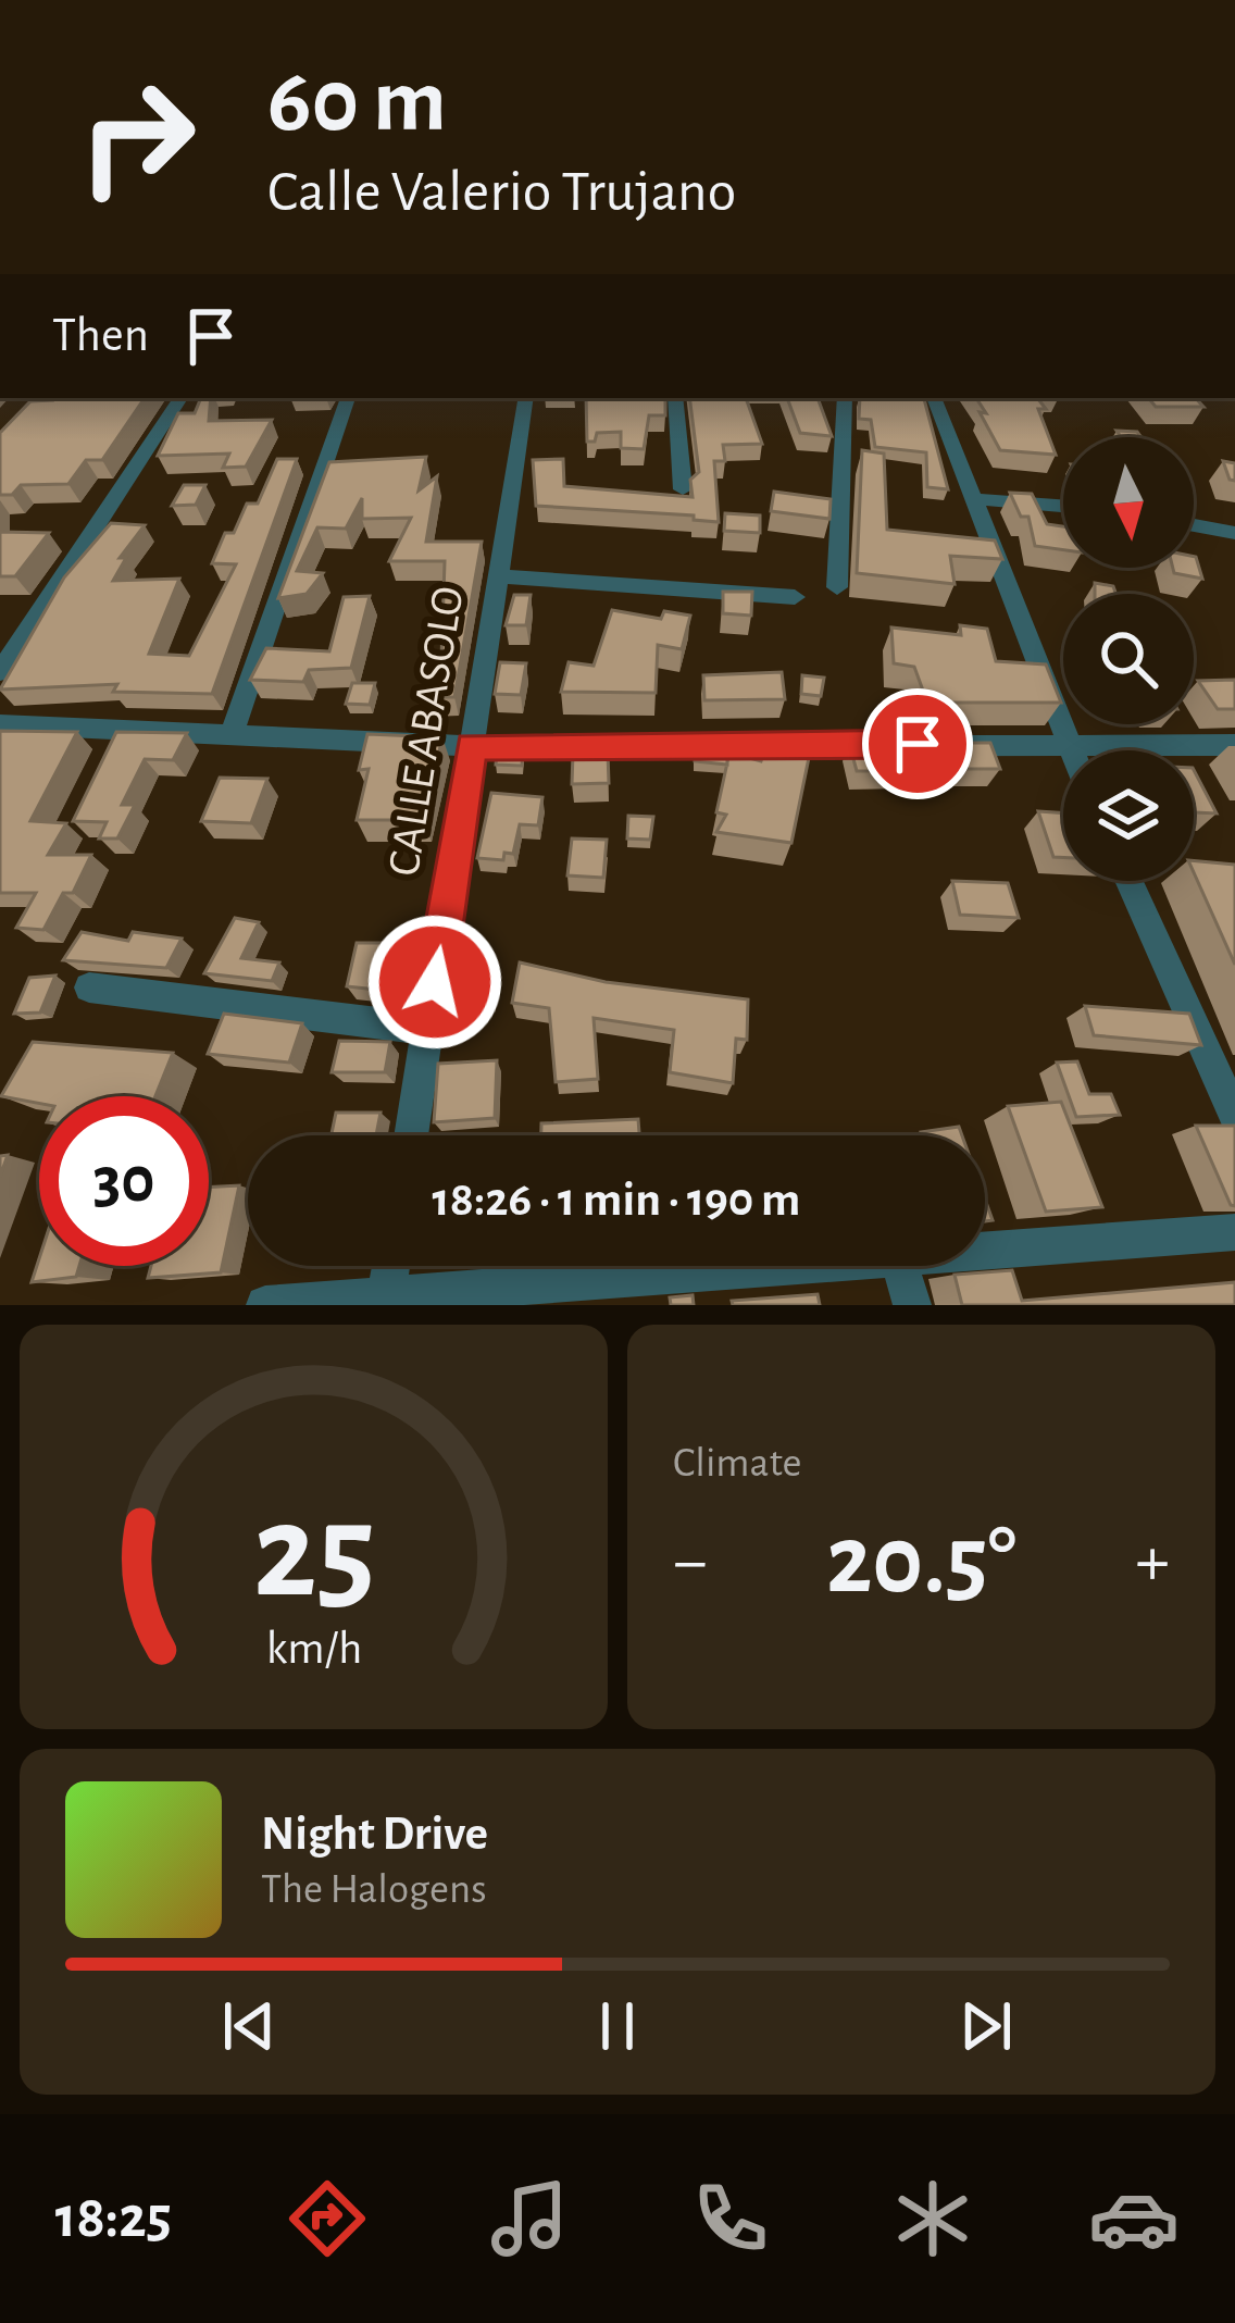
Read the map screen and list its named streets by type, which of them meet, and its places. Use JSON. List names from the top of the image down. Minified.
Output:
{"streets":{"street":["CALLE ABASOLO"]},"north":"bottom","page":{"turn":["60 m","Calle Valerio Trujano"],"then":"Then","limit":"30","trip":"18:26 · 1 min · 190 m","tile":"Climate","heat":["−","20.5°","+"],"song":["Night Drive","The Halogens"],"tabs":"18:25","gauge":["25","km/h"]}}
